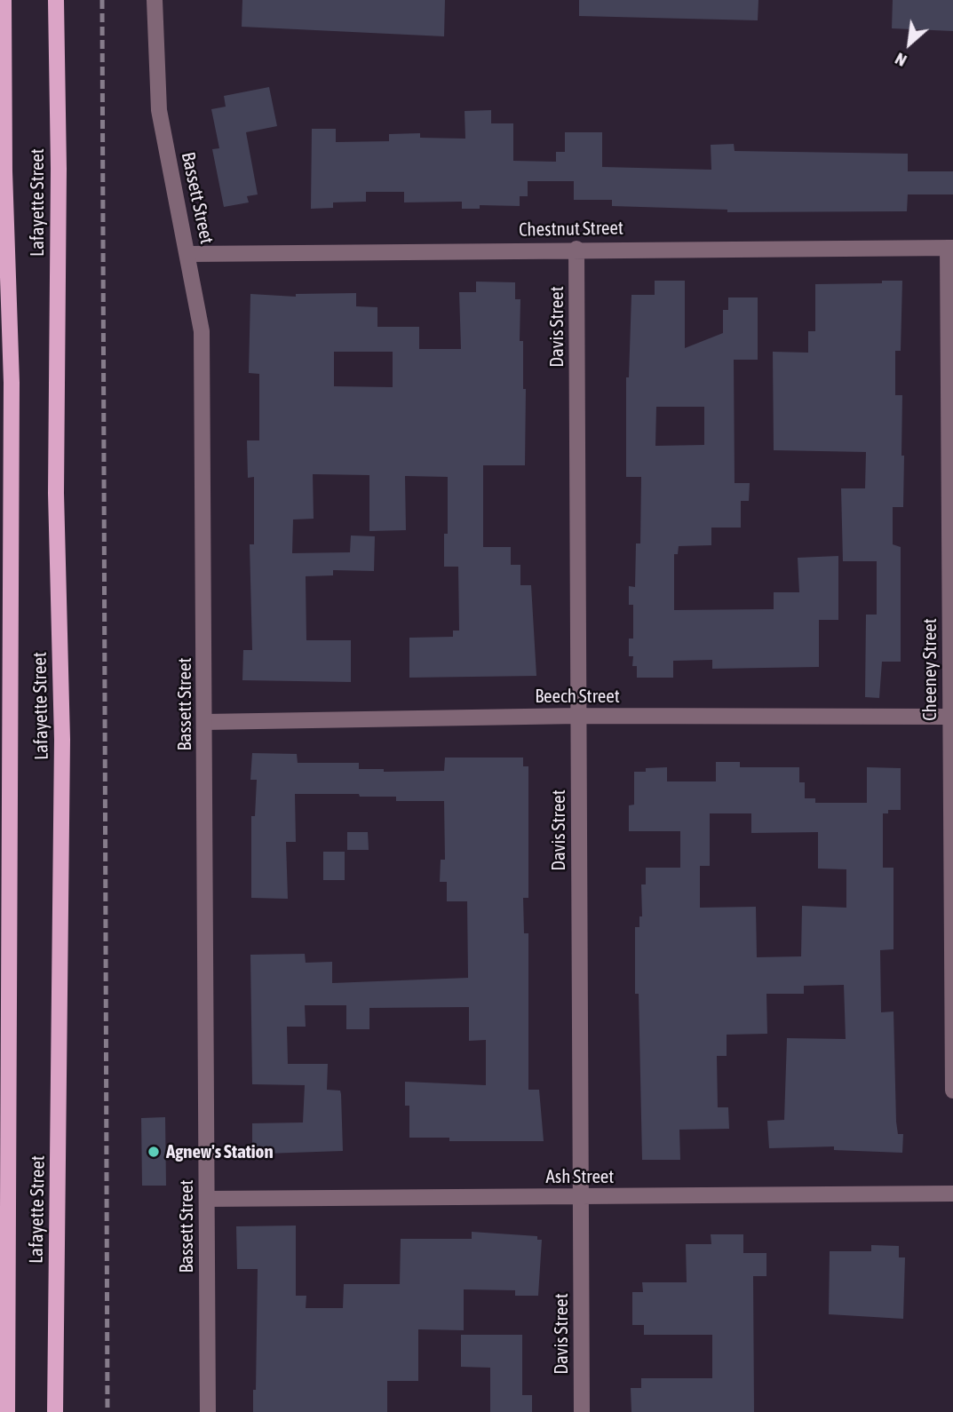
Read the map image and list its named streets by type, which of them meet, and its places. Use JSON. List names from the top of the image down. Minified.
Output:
{"streets":{"main road":["Lafayette Street"],"street":["Bassett Street","Chestnut Street","Davis Street","Cheeney Street","Beech Street","Ash Street"]},"crossings":[["Bassett Street","Chestnut Street"],["Bassett Street","Beech Street"],["Bassett Street","Ash Street"],["Chestnut Street","Davis Street"],["Chestnut Street","Cheeney Street"],["Davis Street","Beech Street"],["Davis Street","Ash Street"],["Cheeney Street","Beech Street"]],"places":["Agnew's Station"],"north":"bottom left"}
